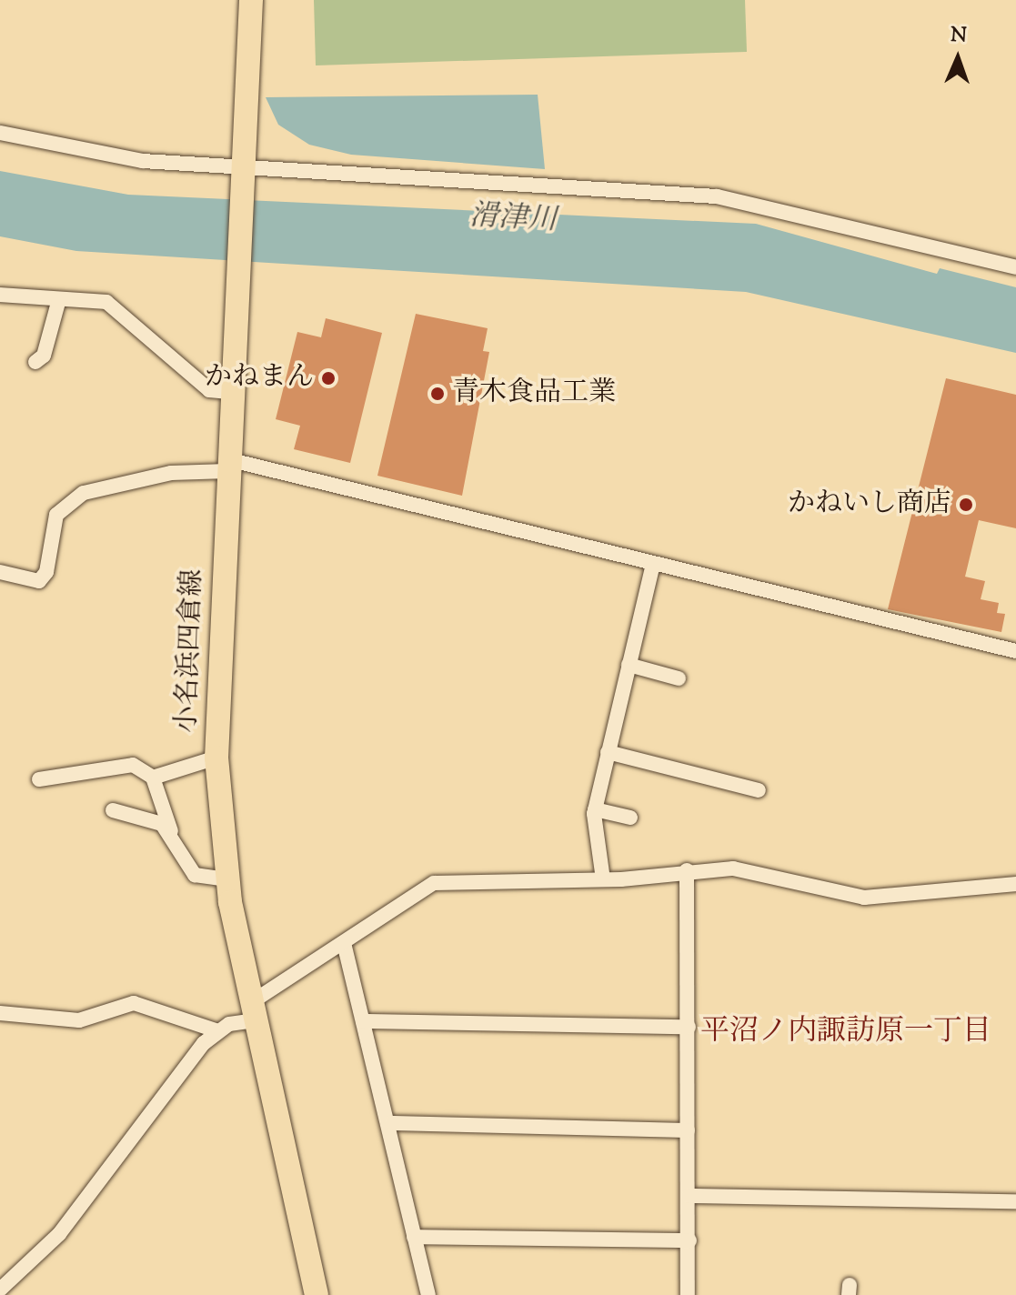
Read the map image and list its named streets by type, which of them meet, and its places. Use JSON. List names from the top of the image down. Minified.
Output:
{"streets":{"main road":["小名浜四倉線"]},"districts":["平沼ノ内諏訪原一丁目"],"water":["滑津川"],"places":["かねまん","青木食品工業","かねいし商店"],"north":"top"}
